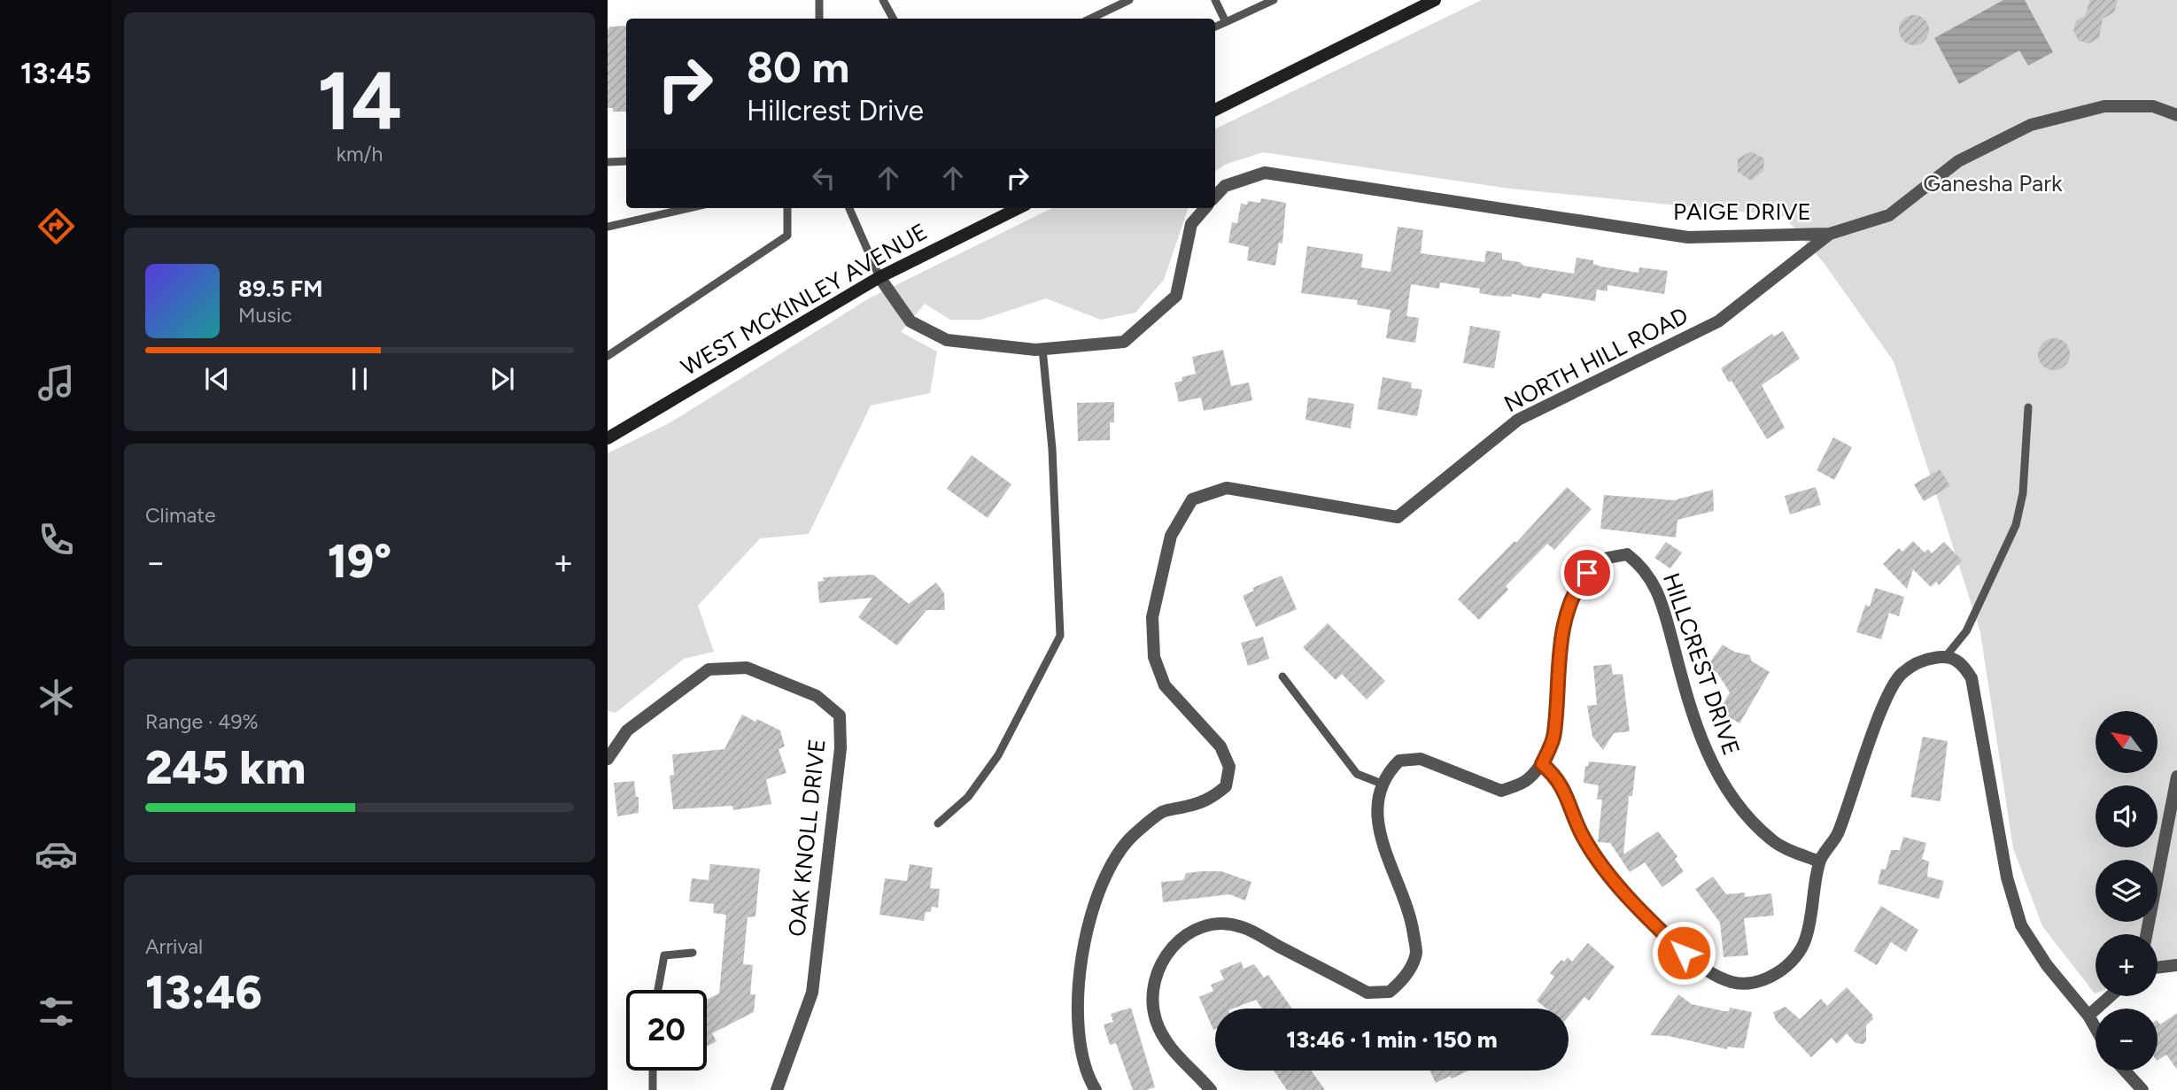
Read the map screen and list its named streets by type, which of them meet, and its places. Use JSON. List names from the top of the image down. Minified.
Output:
{"streets":{"main road":["WEST MCKINLEY AVENUE"],"street":["PAIGE DRIVE","NORTH HILL ROAD","HILLCREST DRIVE","OAK KNOLL DRIVE"]},"crossings":[["PAIGE DRIVE","NORTH HILL ROAD"]],"parks":["Ganesha Park"],"north":"top left","page":{"tabs":"13:45","tile":[["14","km/h"],"Climate",["Range · 49%","245 km"],["Arrival","13:46"]],"turn":["80 m","Hillcrest Drive"],"song":["89.5 FM","Music"],"heat":["−","19°","+"],"map_buttons":["+","−"],"limit":"20","trip":"13:46 · 1 min · 150 m"}}
